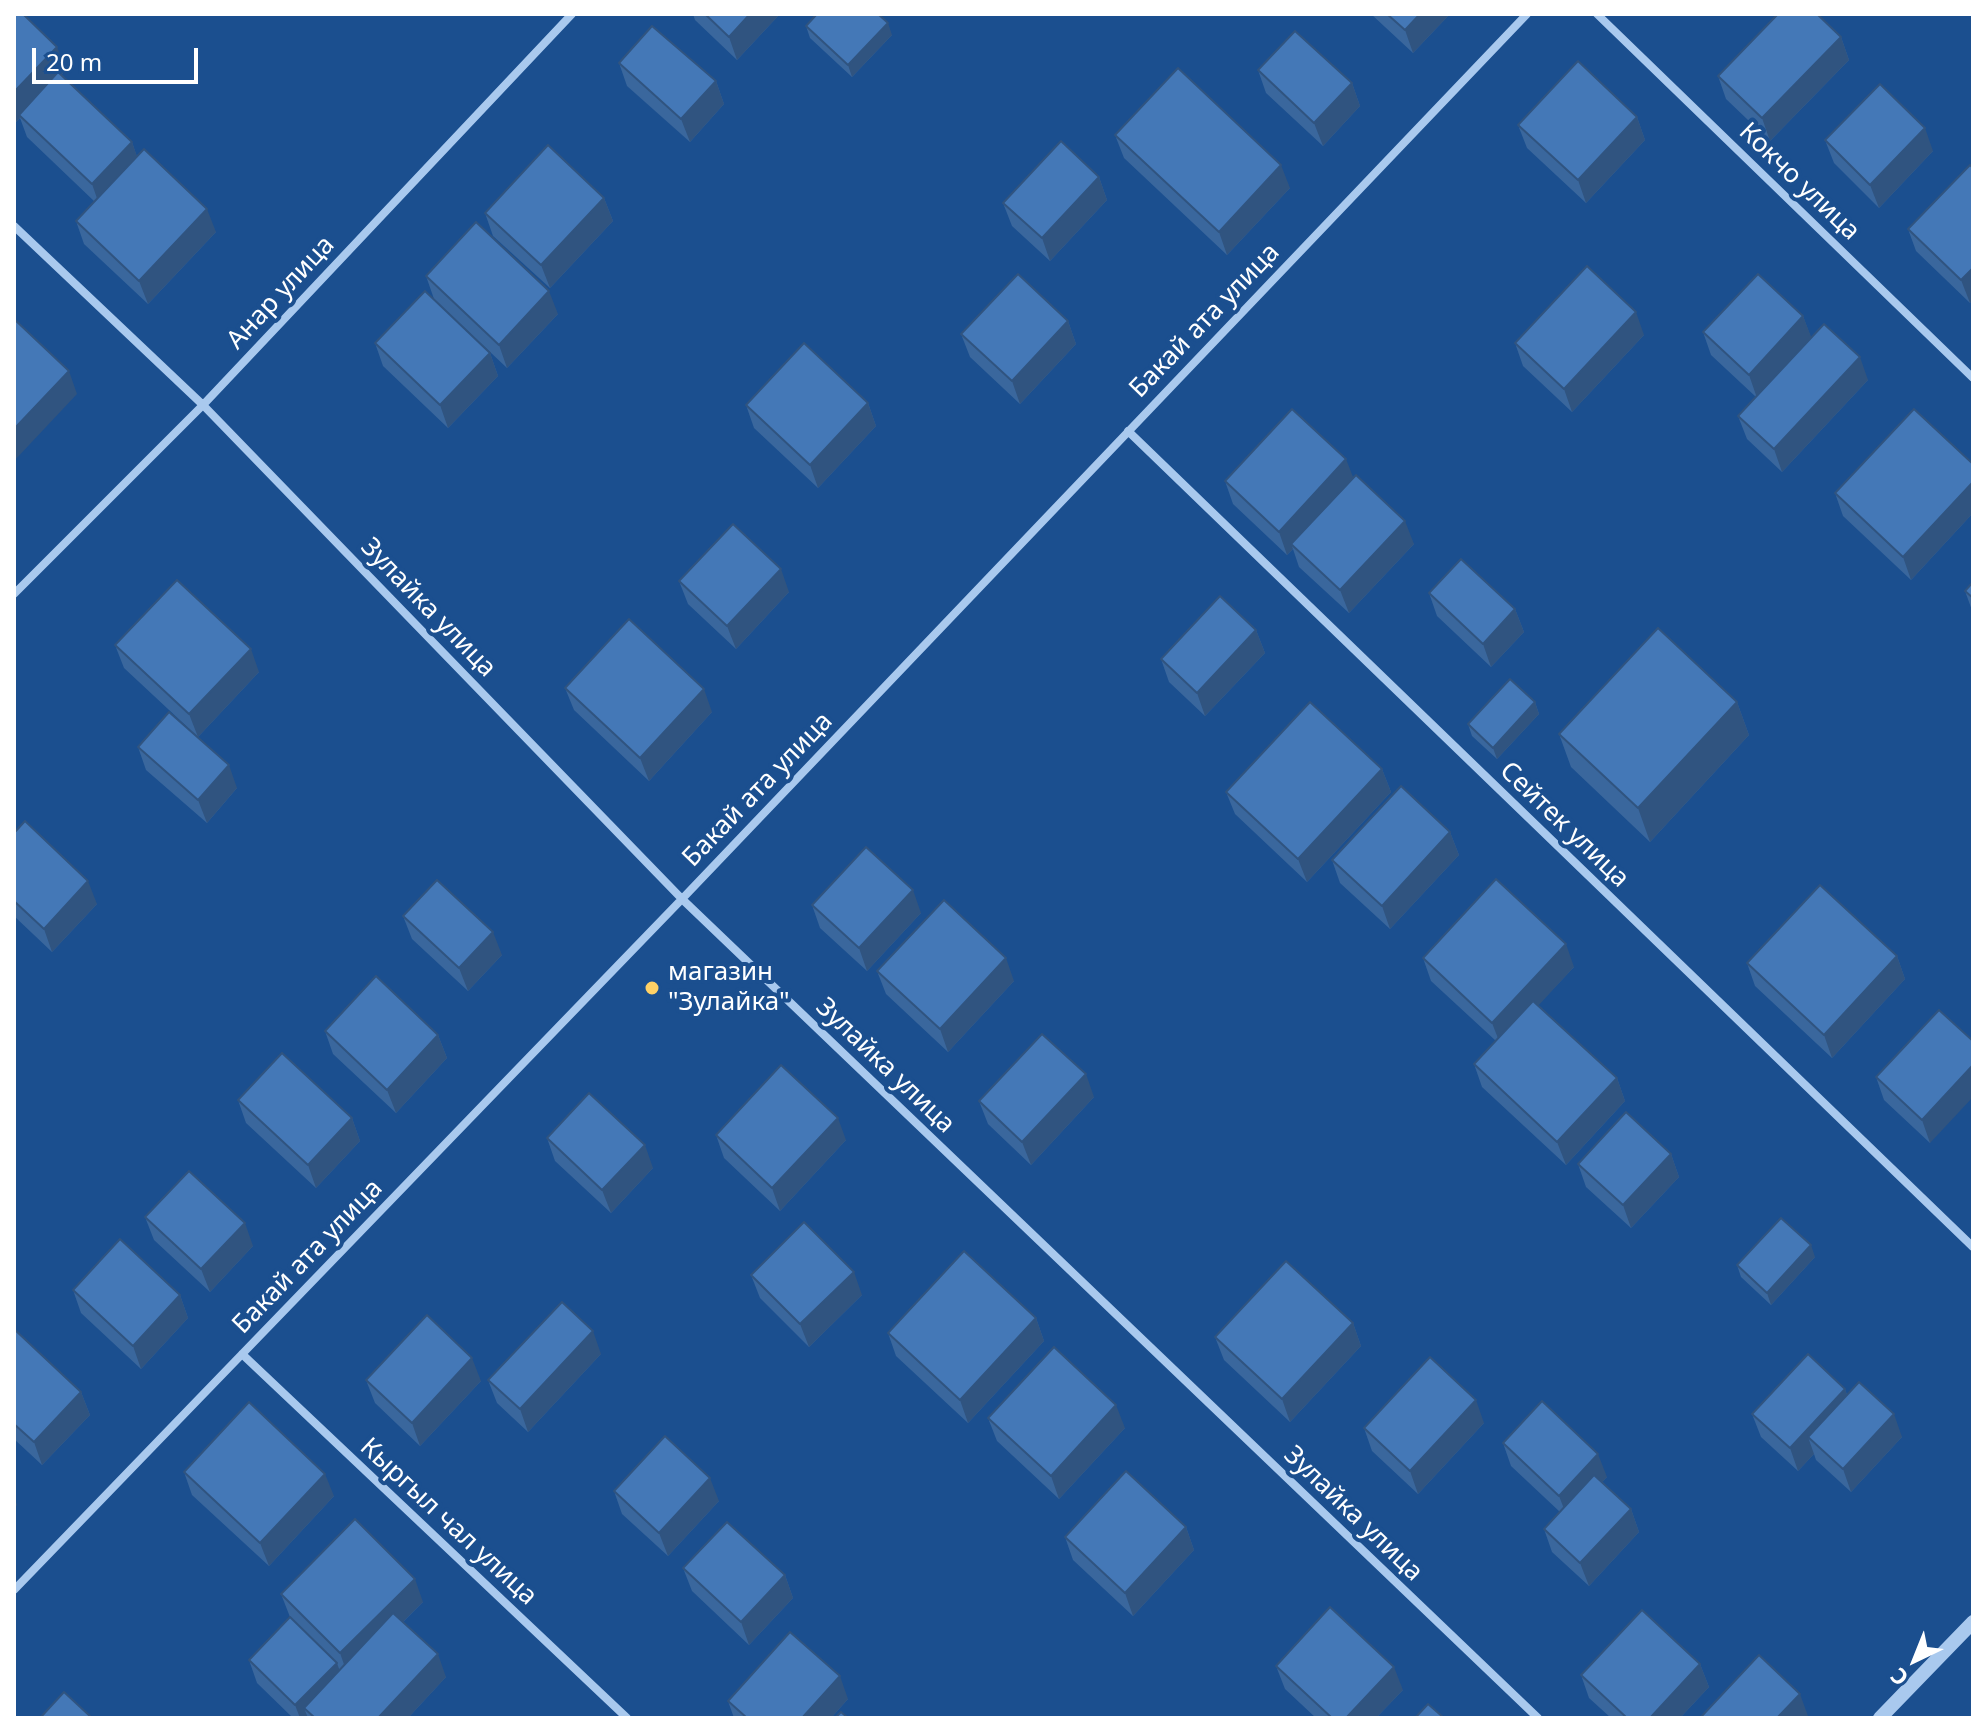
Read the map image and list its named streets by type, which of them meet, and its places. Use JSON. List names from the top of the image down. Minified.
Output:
{"streets":{"street":["Кокчо улица","Анар улица","Бакай ата улица","Зулайка улица","Сейтек улица","Кыргыл чал улица"]},"crossings":[["Анар улица","Зулайка улица"],["Бакай ата улица","Зулайка улица"],["Бакай ата улица","Сейтек улица"],["Бакай ата улица","Кыргыл чал улица"]],"places":["магазин \"Зулайка\""],"scale_bar":"20 m","north":"bottom left"}
